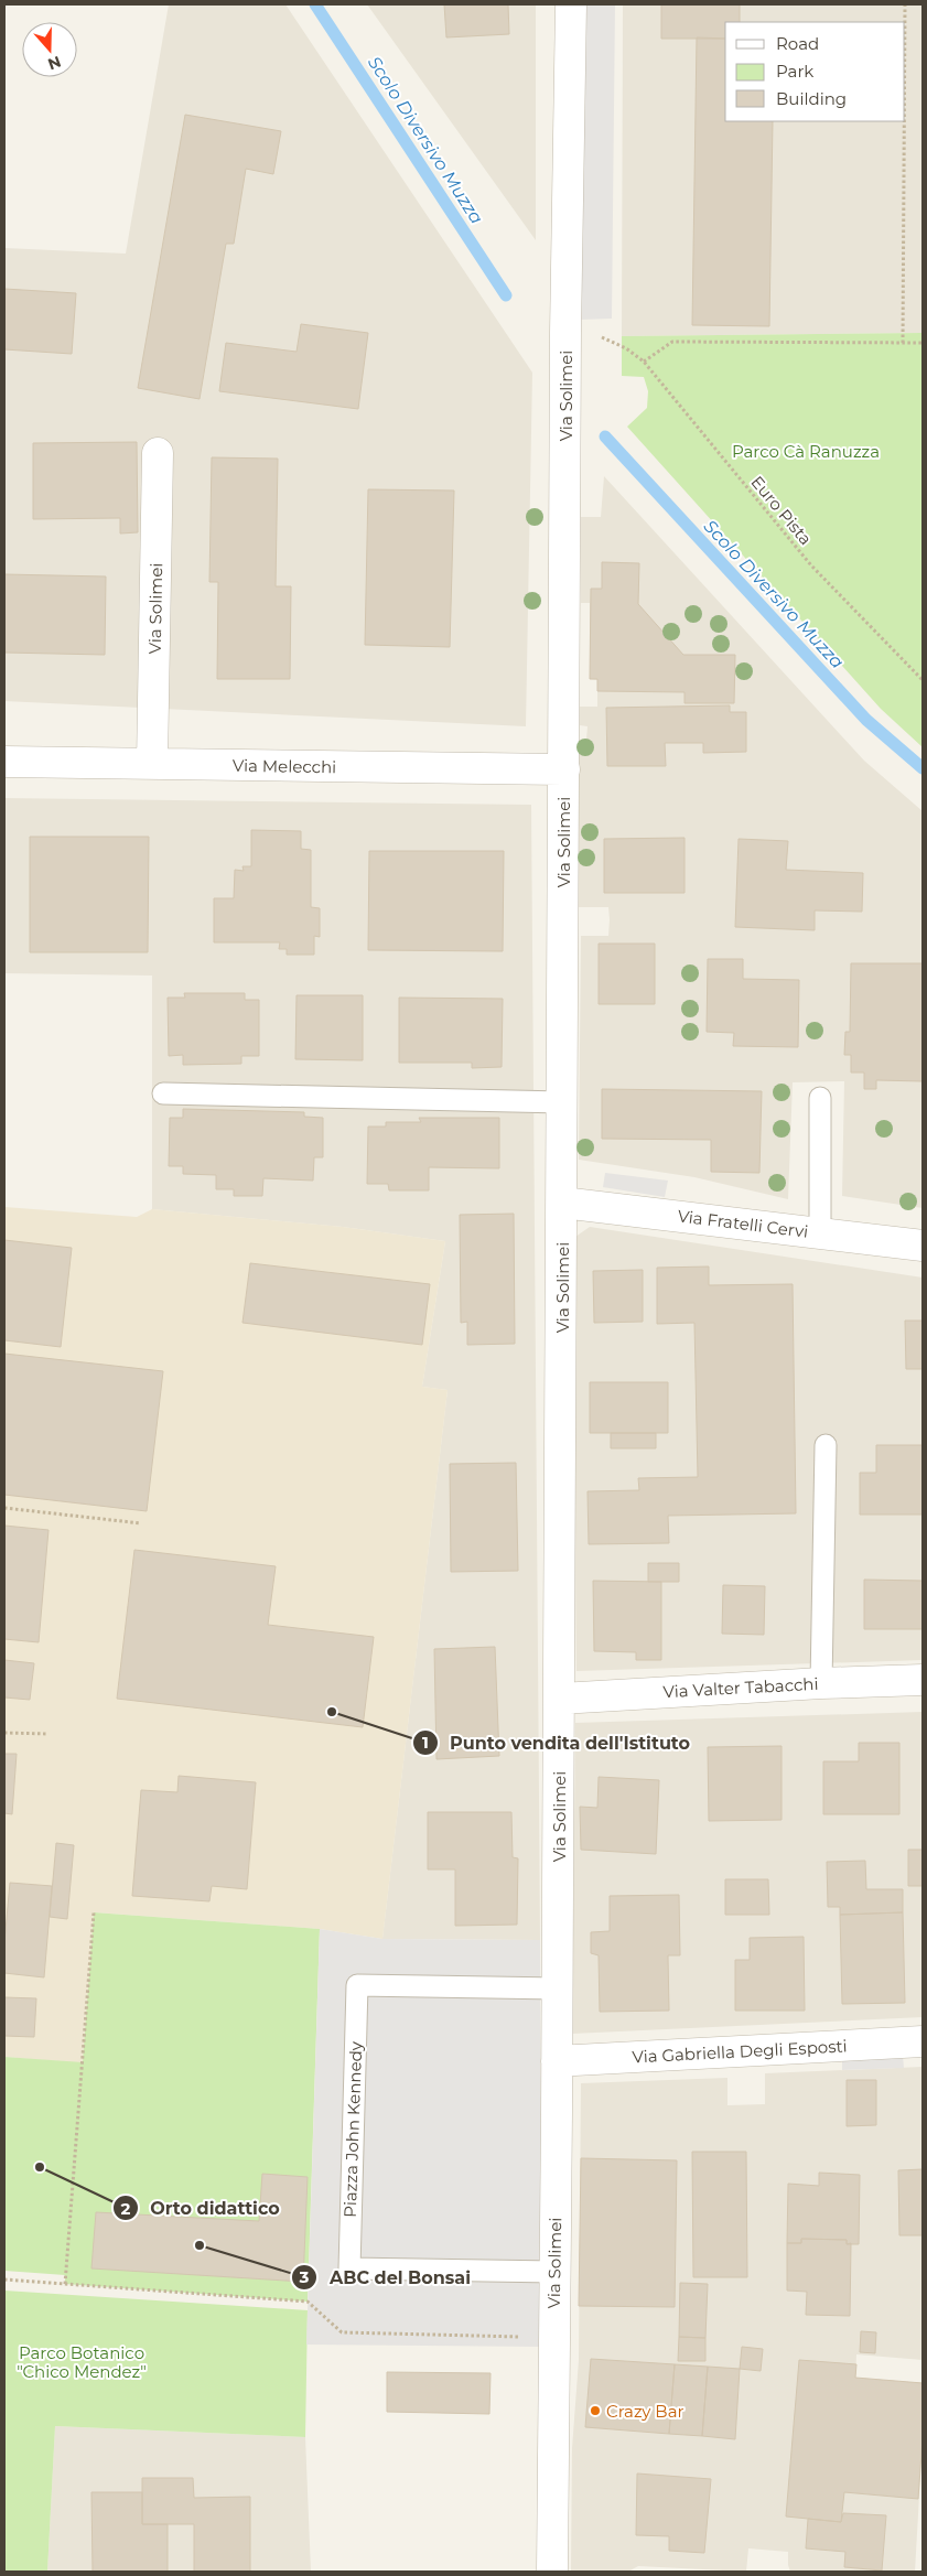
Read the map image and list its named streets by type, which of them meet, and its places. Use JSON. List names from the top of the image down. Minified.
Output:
{"streets":{"street":["Via Solimei","Via Melecchi","Via Fratelli Cervi","Via Valter Tabacchi","Via Gabriella Degli Esposti"],"lane":["Piazza John Kennedy"],"path":["Euro Pista"]},"crossings":[["Via Solimei","Euro Pista"],["Via Solimei","Via Melecchi"],["Via Solimei","Via Fratelli Cervi"],["Via Solimei","Via Valter Tabacchi"],["Via Solimei","Via Gabriella Degli Esposti"],["Via Solimei","Piazza John Kennedy"]],"water":["Scolo Diversivo Muzza"],"parks":["Parco Cà Ranuzza","Parco Botanico \"Chico Mendez\""],"places":["Punto vendita dell'Istituto","Orto didattico","ABC del Bonsai","Crazy Bar"],"legend":["Road","Park","Building"],"north":"bottom"}
